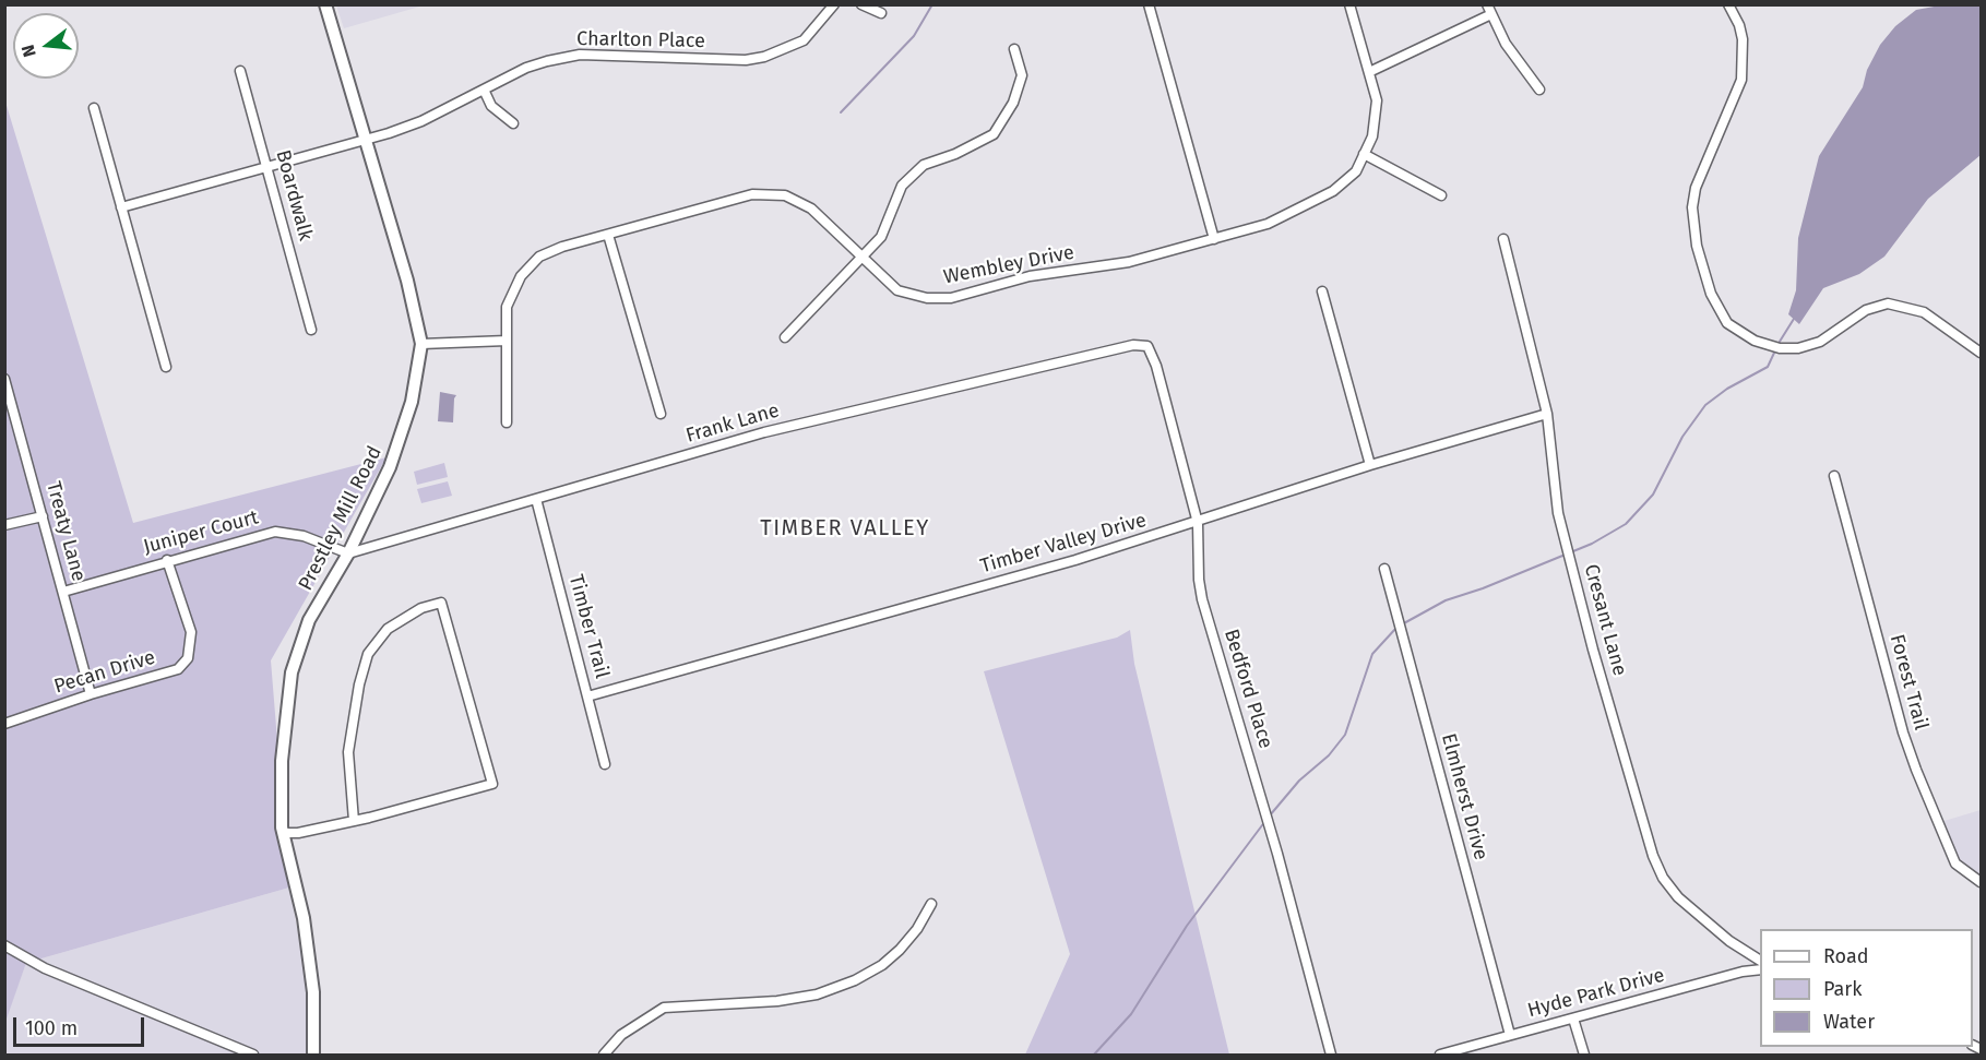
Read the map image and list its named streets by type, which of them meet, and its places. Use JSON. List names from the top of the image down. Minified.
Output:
{"streets":{"street":["Charlton Place","Boardwalk","Wembley Drive","Frank Lane","Prestley Mill Road","Treaty Lane","Juniper Court","Timber Valley Drive","Cresant Lane","Timber Trail","Pecan Drive","Forest Trail","Bedford Place","Elmherst Drive","Hyde Park Drive"]},"crossings":[["Charlton Place","Boardwalk"],["Charlton Place","Prestley Mill Road"],["Frank Lane","Prestley Mill Road"],["Frank Lane","Juniper Court"],["Frank Lane","Timber Trail"],["Frank Lane","Bedford Place"],["Prestley Mill Road","Juniper Court"],["Treaty Lane","Juniper Court"],["Treaty Lane","Pecan Drive"],["Juniper Court","Pecan Drive"],["Timber Valley Drive","Cresant Lane"],["Timber Valley Drive","Timber Trail"],["Timber Valley Drive","Bedford Place"],["Elmherst Drive","Hyde Park Drive"]],"districts":["TIMBER VALLEY"],"legend":["Road","Park","Water"],"scale_bar":"100 m","north":"left"}
